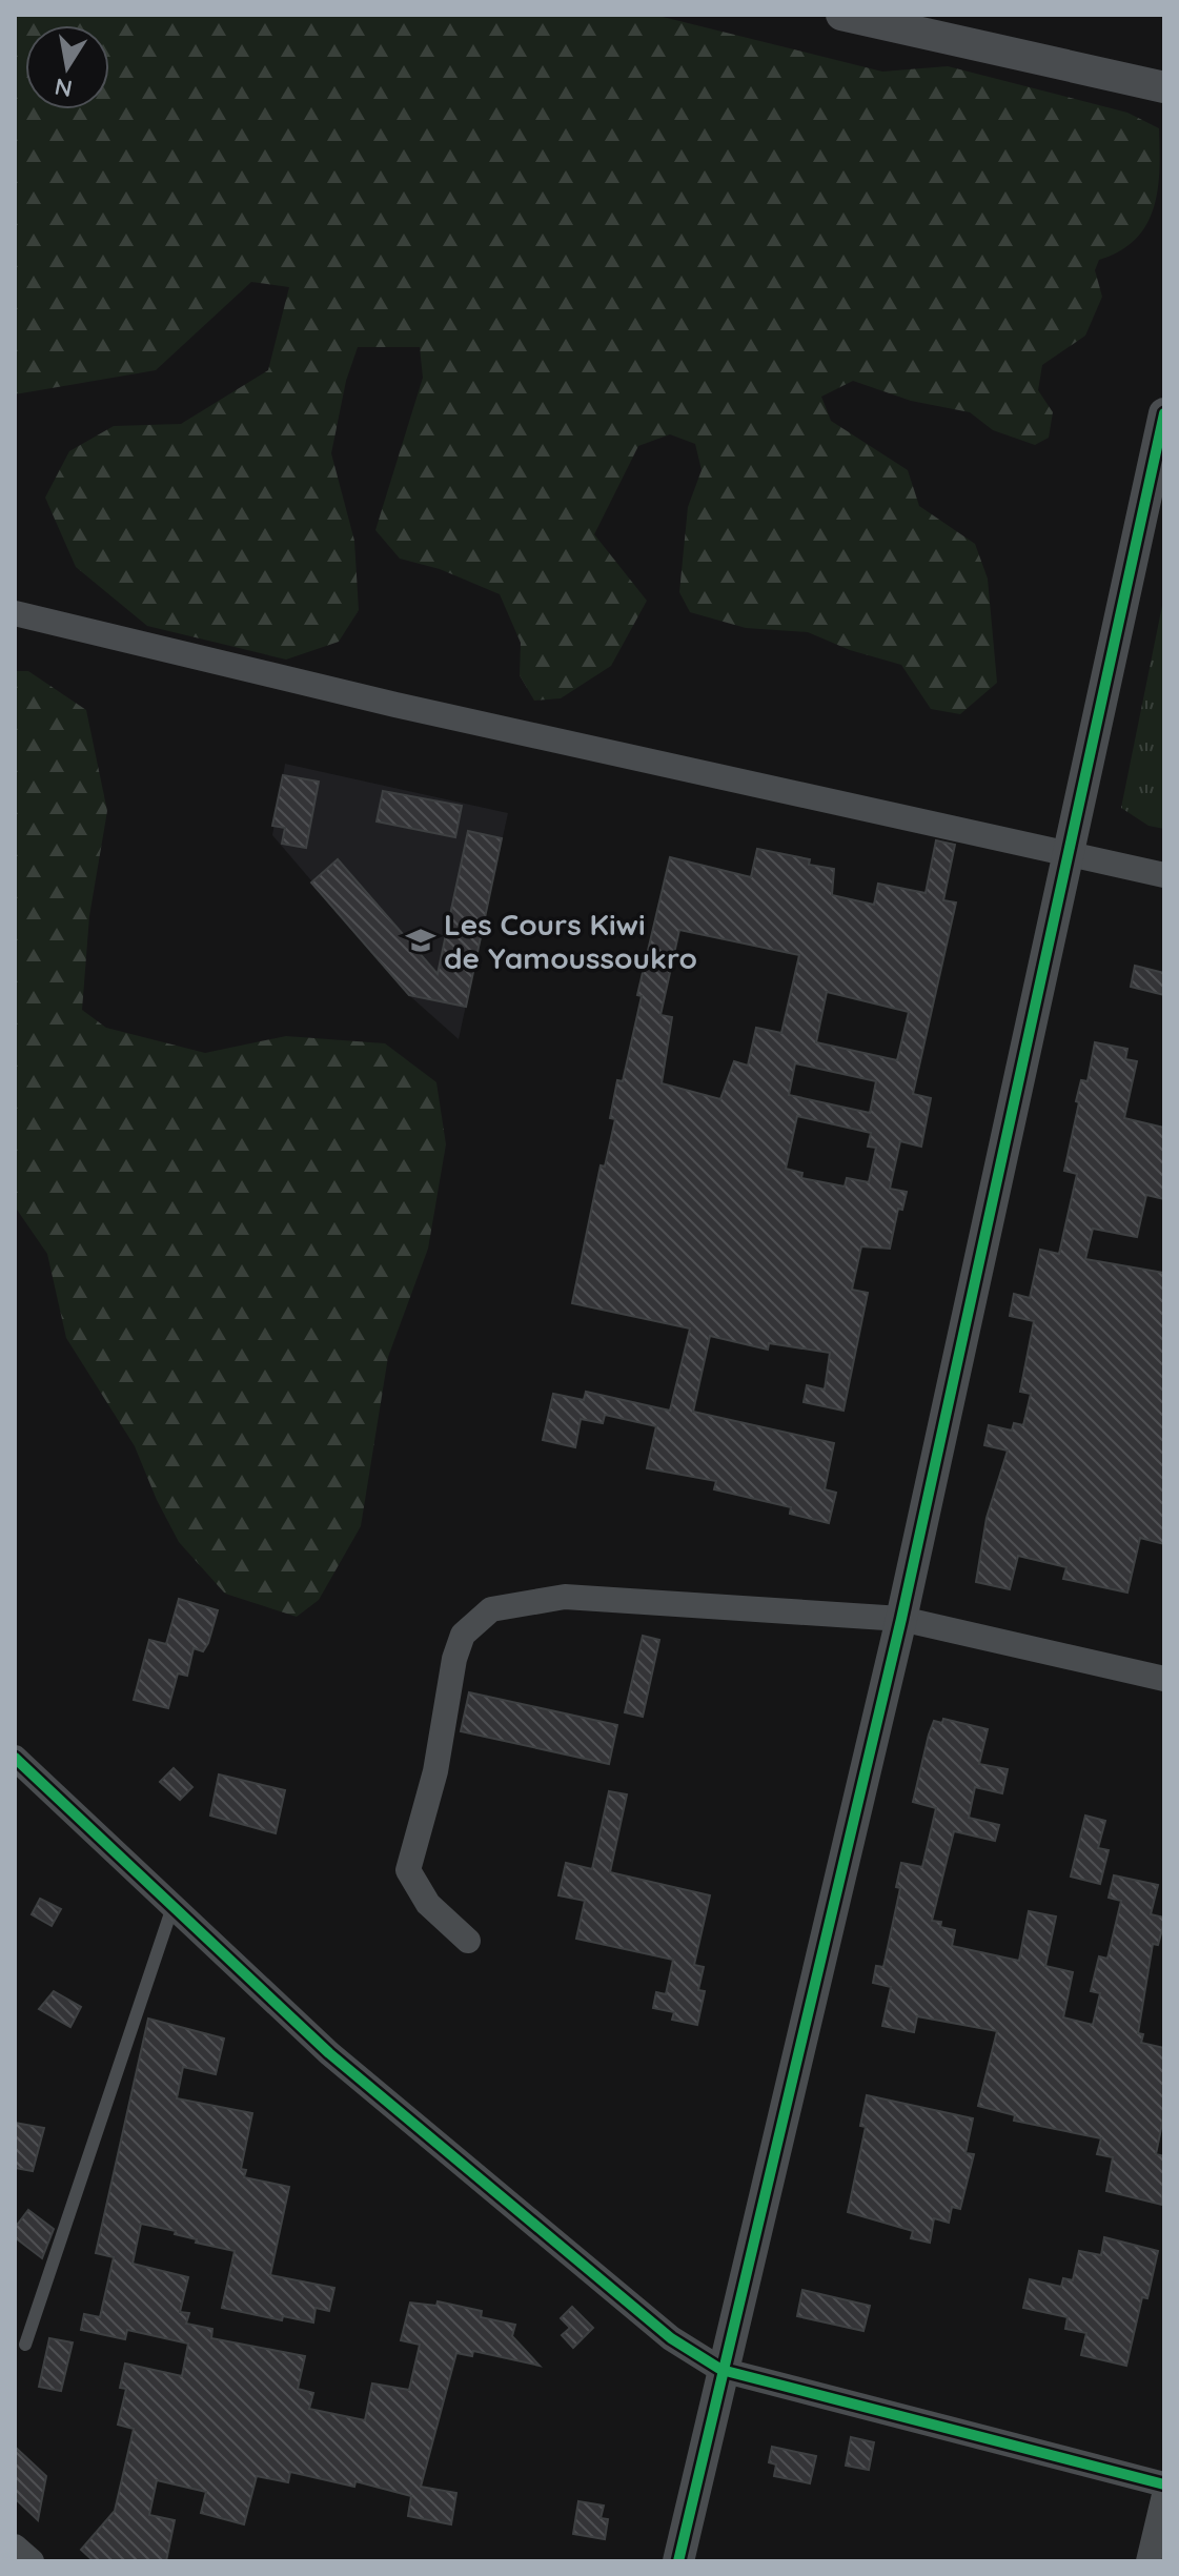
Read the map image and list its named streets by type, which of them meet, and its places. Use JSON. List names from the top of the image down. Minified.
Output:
{"places":{"school or university":["Les Cours Kiwi de Yamoussoukro"]},"north":"bottom"}
